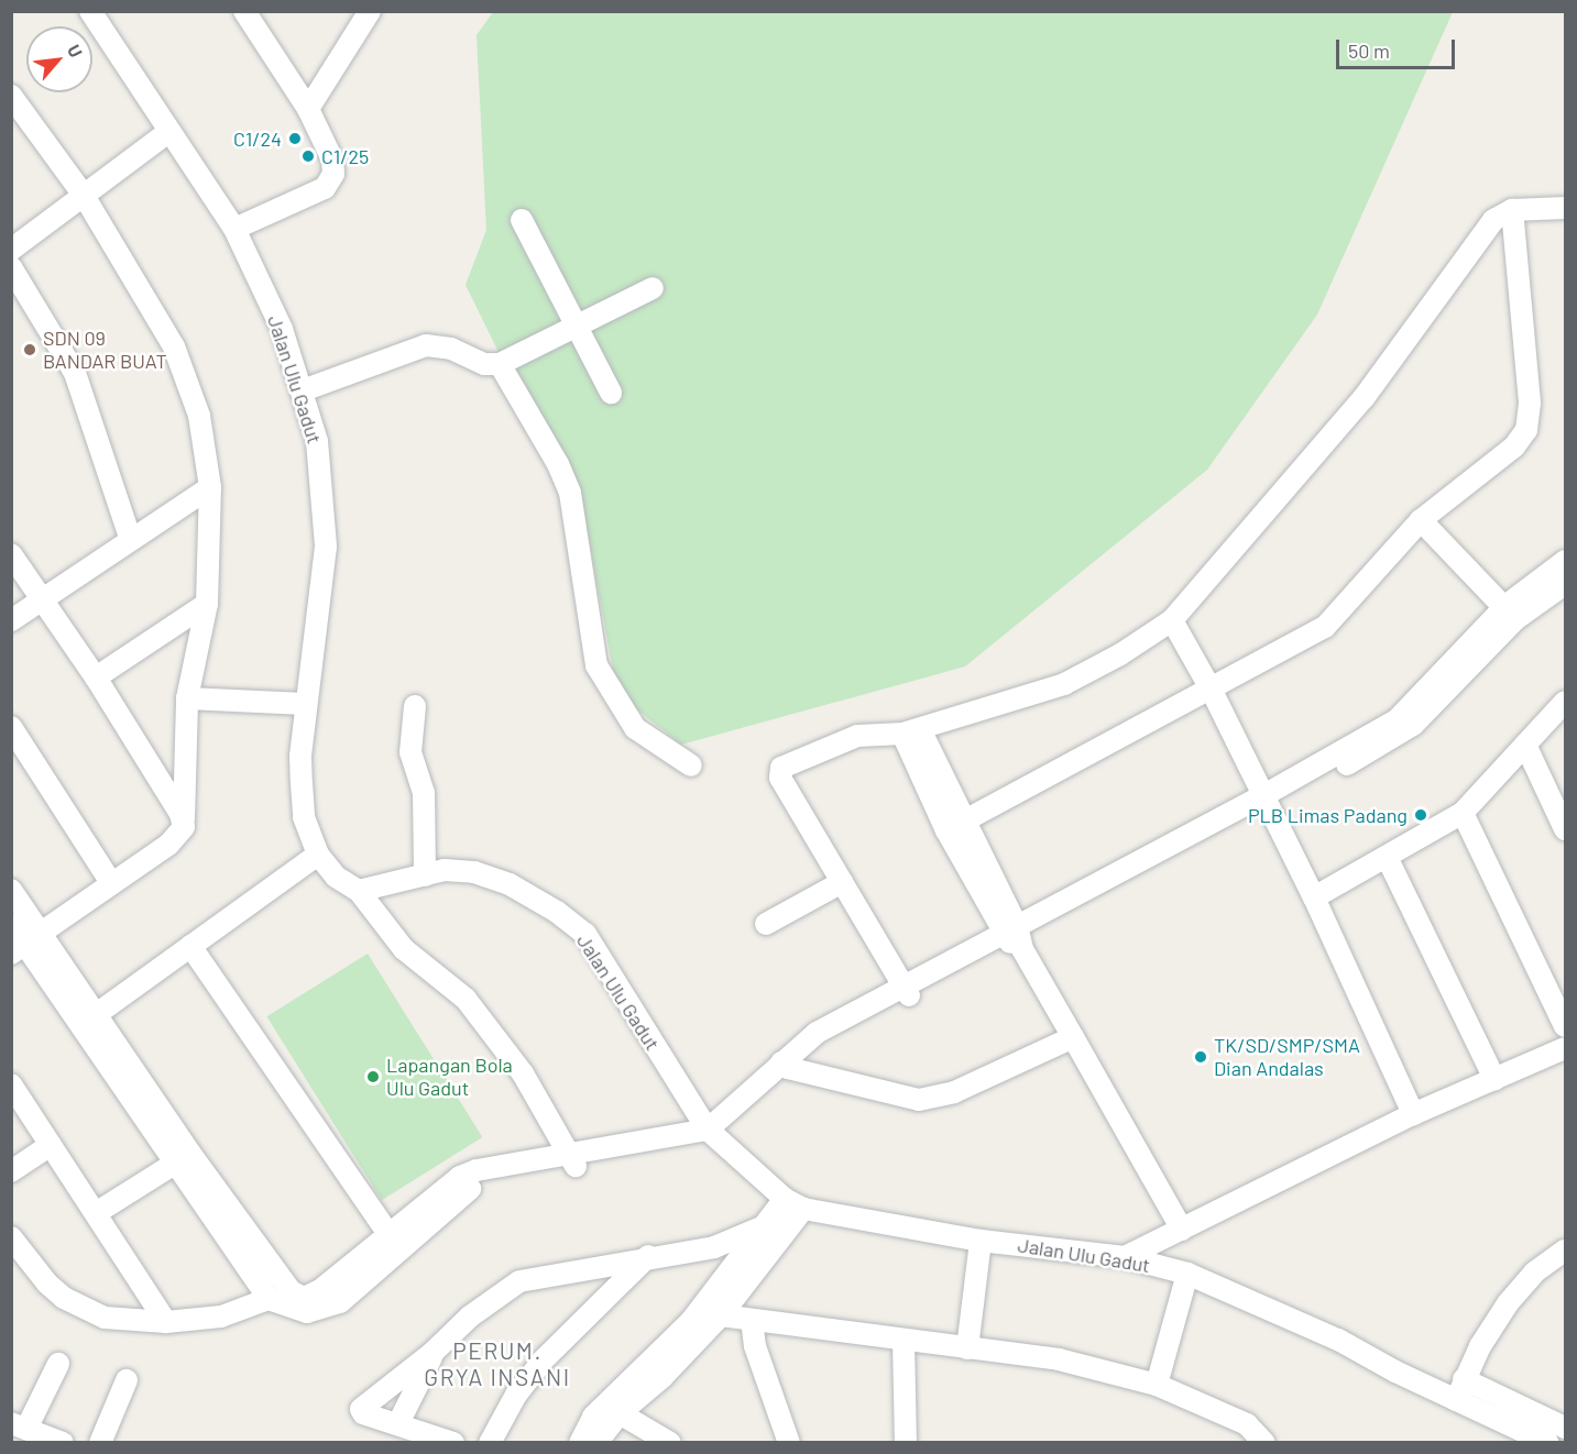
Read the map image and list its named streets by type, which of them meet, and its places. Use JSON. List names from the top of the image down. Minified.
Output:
{"streets":{"street":["Jalan Ulu Gadut"]},"districts":["PERUM. GRYA INSANI"],"places":["C1/24","C1/25","SDN 09 BANDAR BUAT","PLB Limas Padang","TK/SD/SMP/SMA Dian Andalas","Lapangan Bola Ulu Gadut"],"scale_bar":"50 m","north":"top right"}
